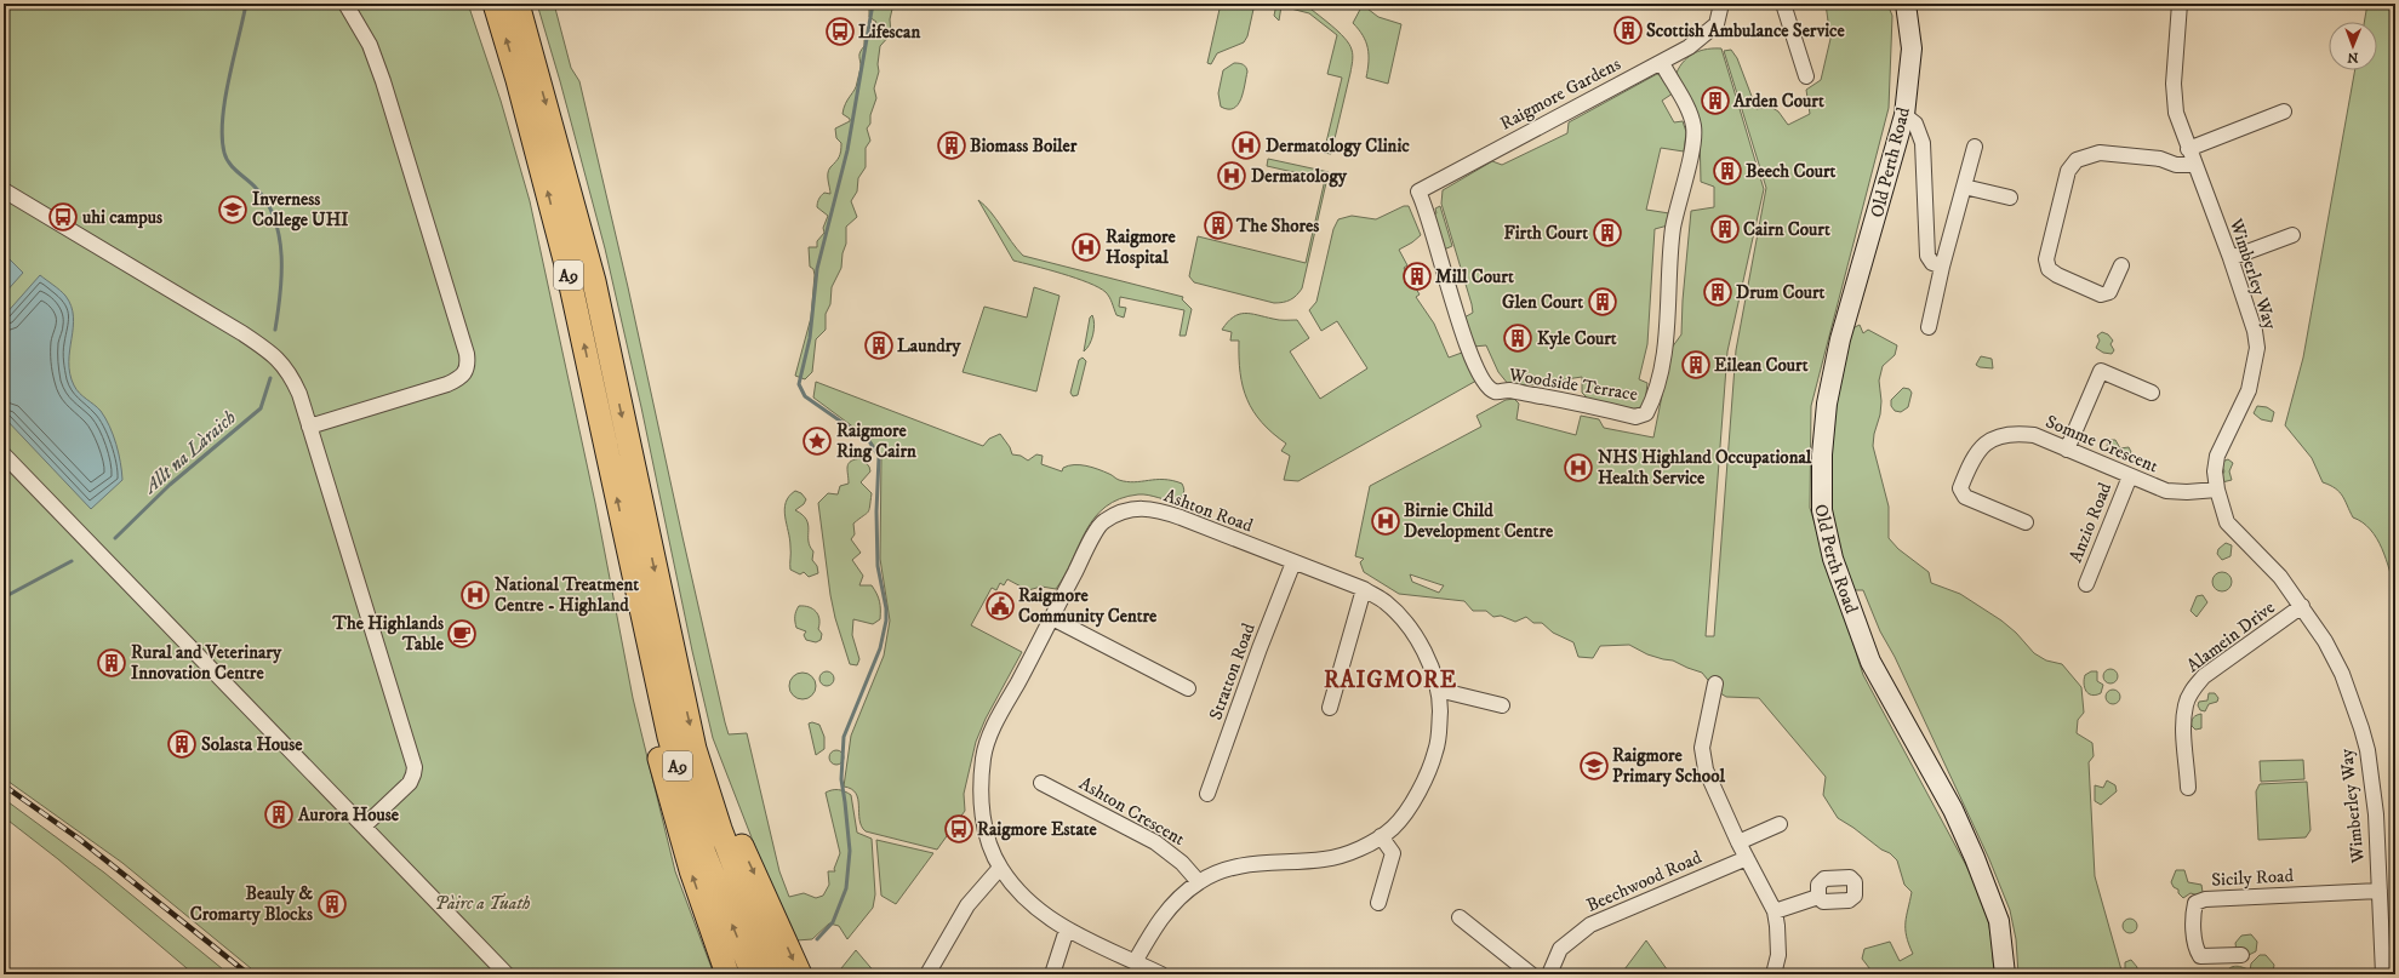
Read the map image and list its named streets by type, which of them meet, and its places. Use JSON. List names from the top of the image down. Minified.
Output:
{"streets":{"highway":["A9"],"main road":["Old Perth Road"],"street":["Raigmore Gardens","Wimberley Way","Woodside Terrace","Somme Crescent","Ashton Road","Anzio Road","Alamein Drive","Stratton Road","Ashton Crescent","Sicily Road","Beechwood Road"]},"crossings":[["Raigmore Gardens","Woodside Terrace"],["Wimberley Way","Somme Crescent"],["Wimberley Way","Alamein Drive"],["Wimberley Way","Sicily Road"],["Somme Crescent","Anzio Road"],["Ashton Road","Stratton Road"]],"districts":["RAIGMORE"],"water":["Allt na Làraich"],"parks":["Pàirc a Tuath"],"places":{"building":["Scottish Ambulance Service","Arden Court","Biomass Boiler","Beech Court","The Shores","Cairn Court","Firth Court","Mill Court","Drum Court","Glen Court","Kyle Court","Laundry","Eilean Court","Rural and Veterinary Innovation Centre","Solasta House","Aurora House","Beauly & Cromarty Blocks"],"bus stop":["Lifescan","uhi campus","Raigmore Estate"],"hospital":["Dermatology Clinic","Dermatology","Raigmore Hospital","NHS Highland Occupational Health Service","Birnie Child Development Centre","National Treatment Centre - Highland"],"school or university":["Inverness College UHI","Raigmore Primary School"],"place":["Raigmore Ring Cairn"],"public building":["Raigmore Community Centre"],"cafe":["The Highlands Table"]},"north":"bottom"}
